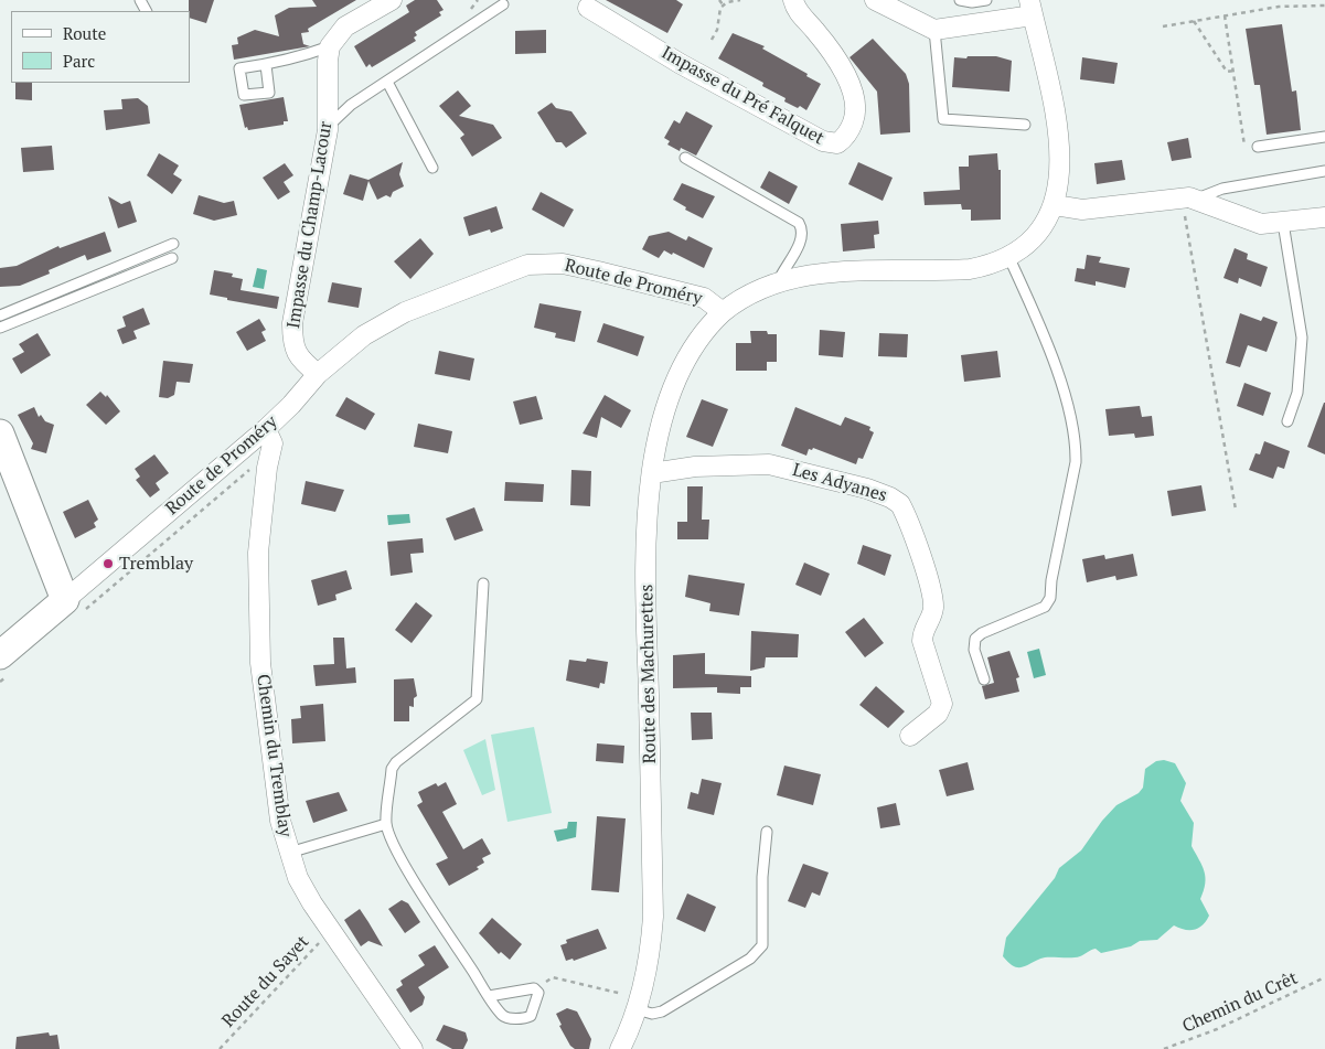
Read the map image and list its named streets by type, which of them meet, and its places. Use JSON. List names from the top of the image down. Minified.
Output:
{"streets":{"street":["Impasse du Pré Falquet","Impasse du Champ-Lacour","Route de Proméry","Les Adyanes","Route des Machurettes","Chemin du Tremblay"],"path":["Route du Sayet","Chemin du Crêt"]},"crossings":[["Impasse du Champ-Lacour","Route de Proméry"],["Route de Proméry","Route des Machurettes"],["Route de Proméry","Chemin du Tremblay"],["Les Adyanes","Route des Machurettes"],["Chemin du Tremblay","Route du Sayet"]],"places":["Tremblay"],"legend":["Route","Parc"]}
